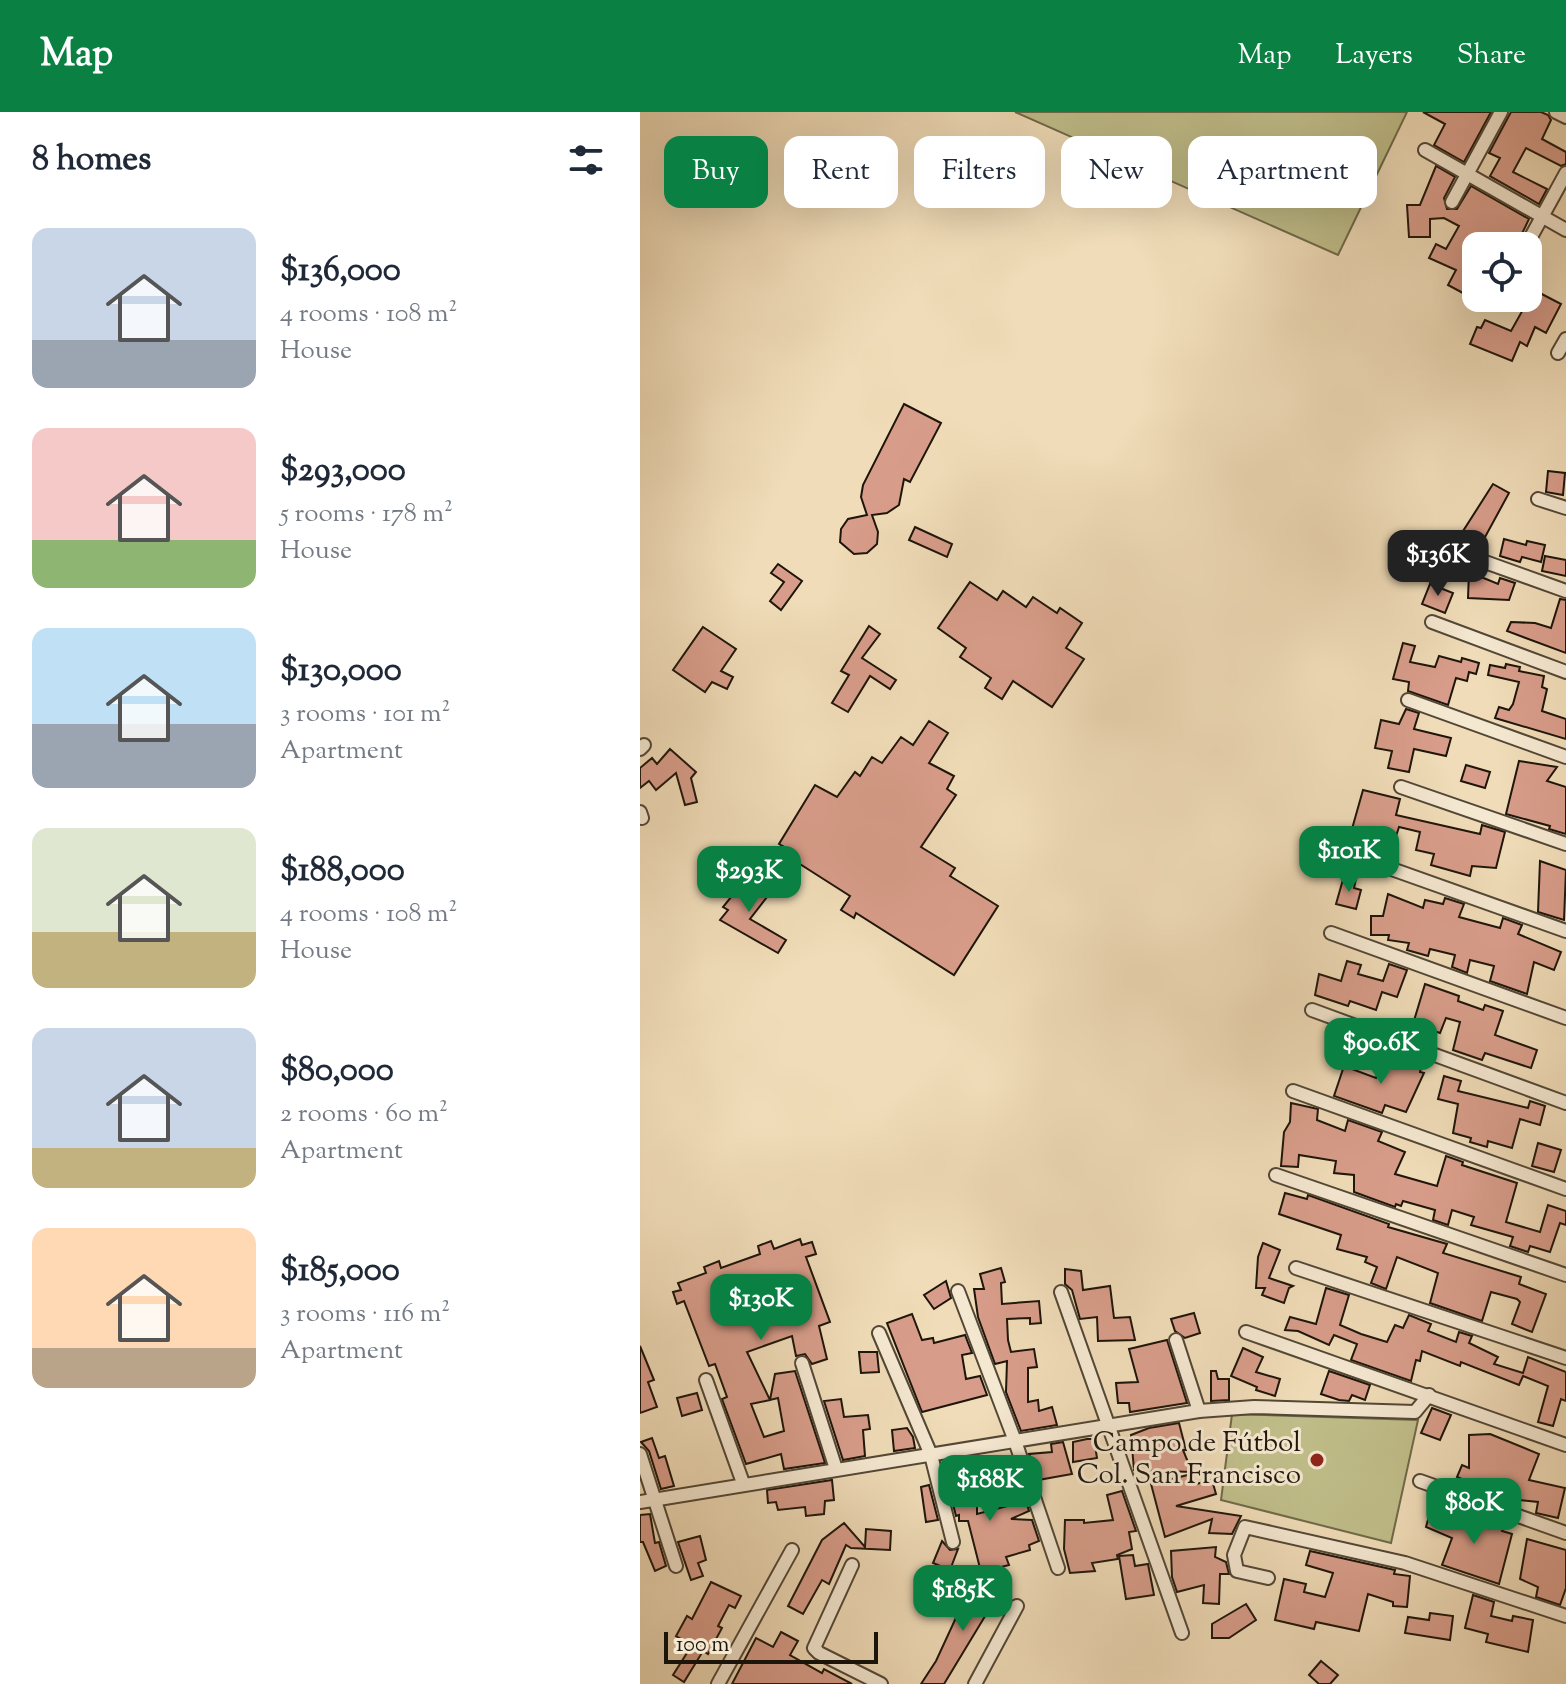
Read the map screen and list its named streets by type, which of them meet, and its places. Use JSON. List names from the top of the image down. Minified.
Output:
{"places":["Campo de Fútbol Col. San Francisco"],"scale_bar":"100 m","page":{"header":"Map","nav":["Map","Layers","Share"],"heading":"8 homes","chip":["Buy","Rent","Filters","New","Apartment"],"list":[{"name":"$136,000","note":"4 rooms · 108 m² · House"},{"name":"$293,000","note":"5 rooms · 178 m² · House"},{"name":"$130,000","note":"3 rooms · 101 m² · Apartment"},{"name":"$188,000","note":"4 rooms · 108 m² · House"},{"name":"$80,000","note":"2 rooms · 60 m² · Apartment"},{"name":"$185,000","note":"3 rooms · 116 m² · Apartment"}],"price":["$136K","$101K","$293K","$90.6K","$130K","$188K","$80K","$185K"],"scale":"100 m"}}
